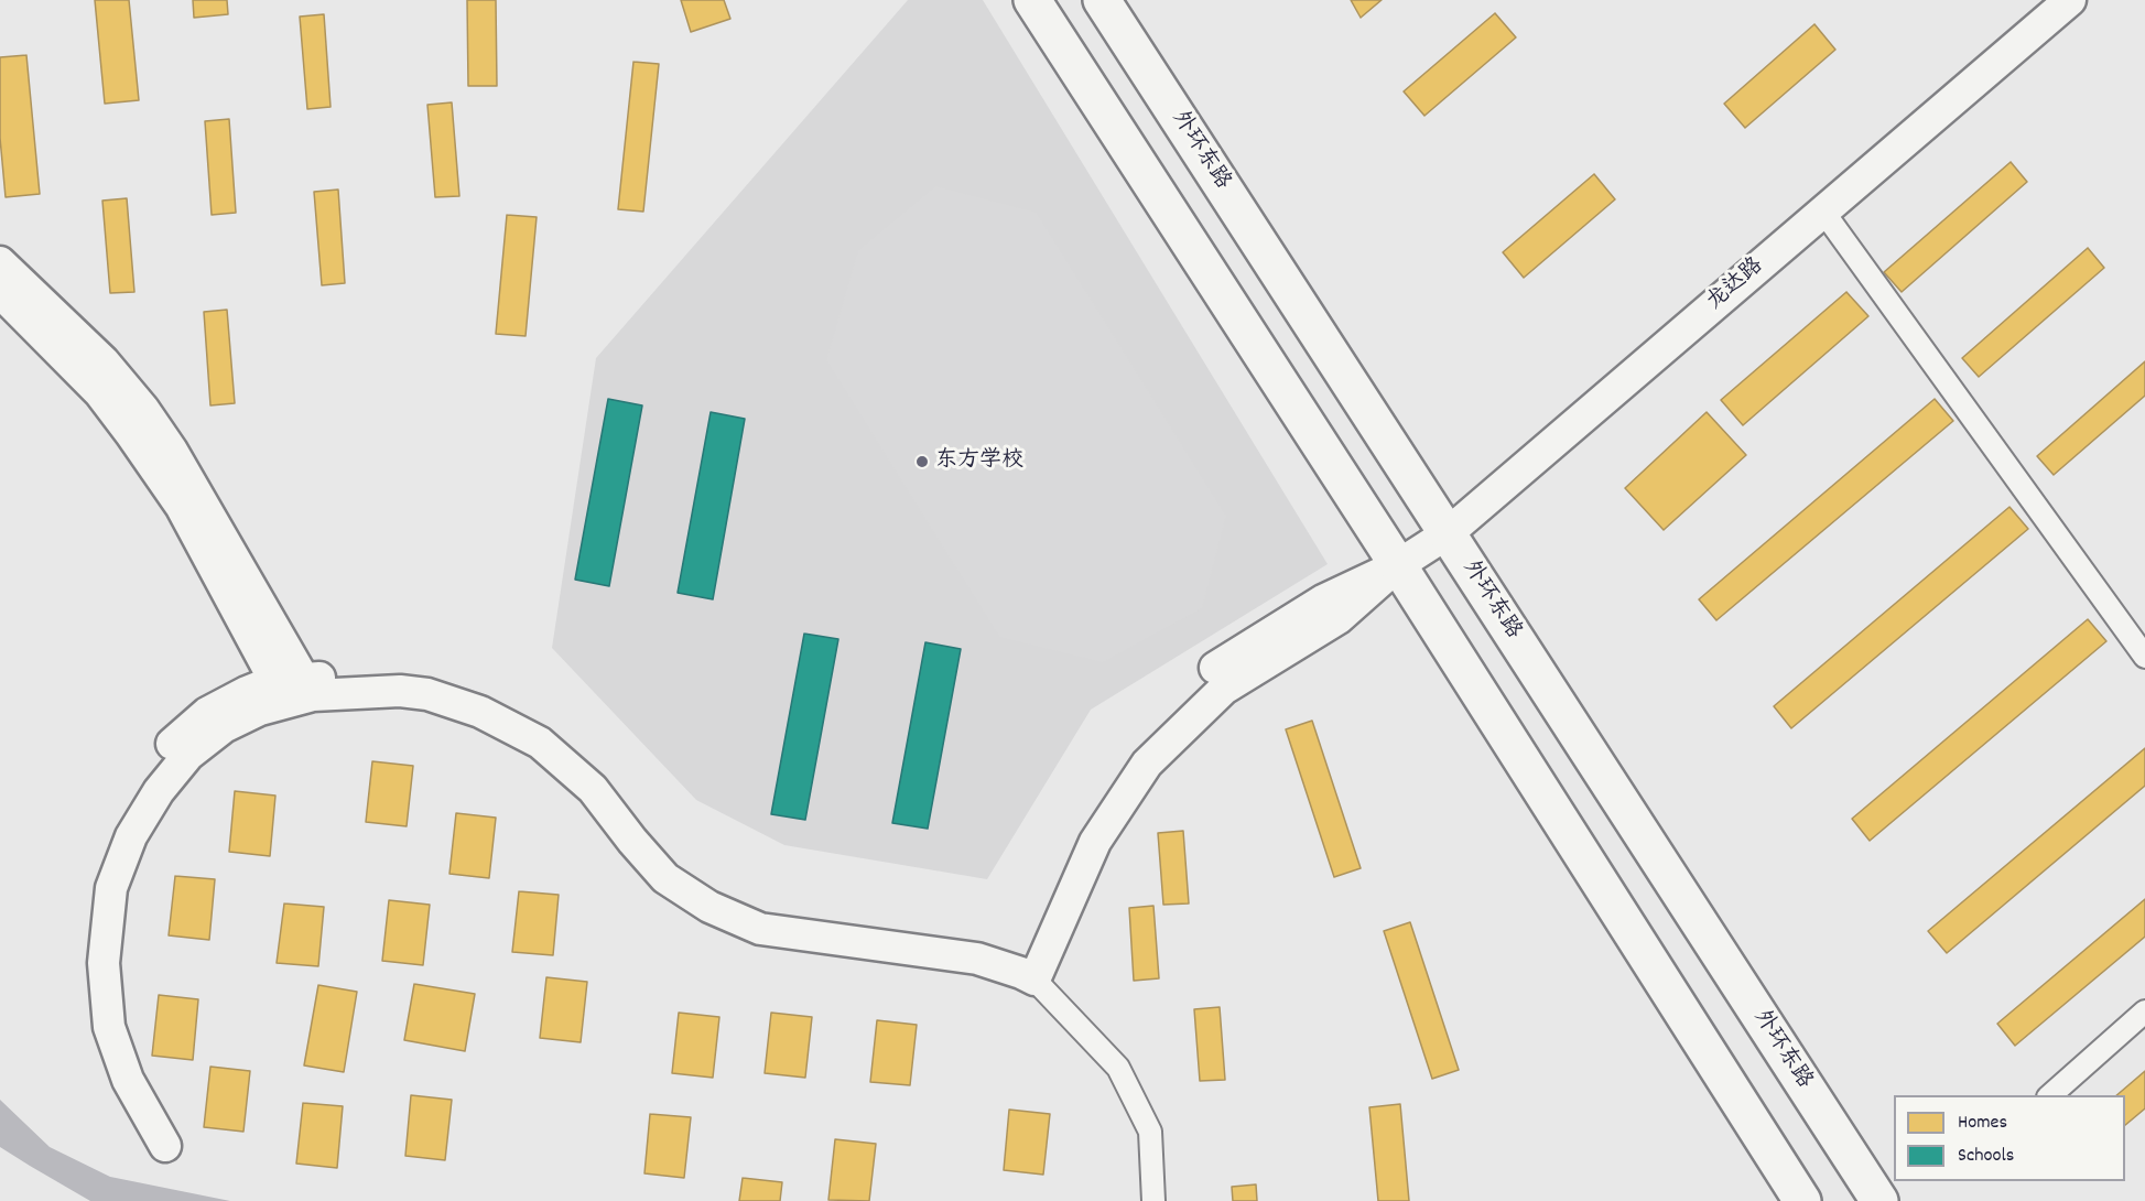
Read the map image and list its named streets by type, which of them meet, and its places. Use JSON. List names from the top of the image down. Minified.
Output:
{"streets":{"highway":["外环东路"],"street":["龙达路"]},"crossings":[["外环东路","龙达路"]],"places":["东方学校"],"legend":["Homes","Schools"]}
